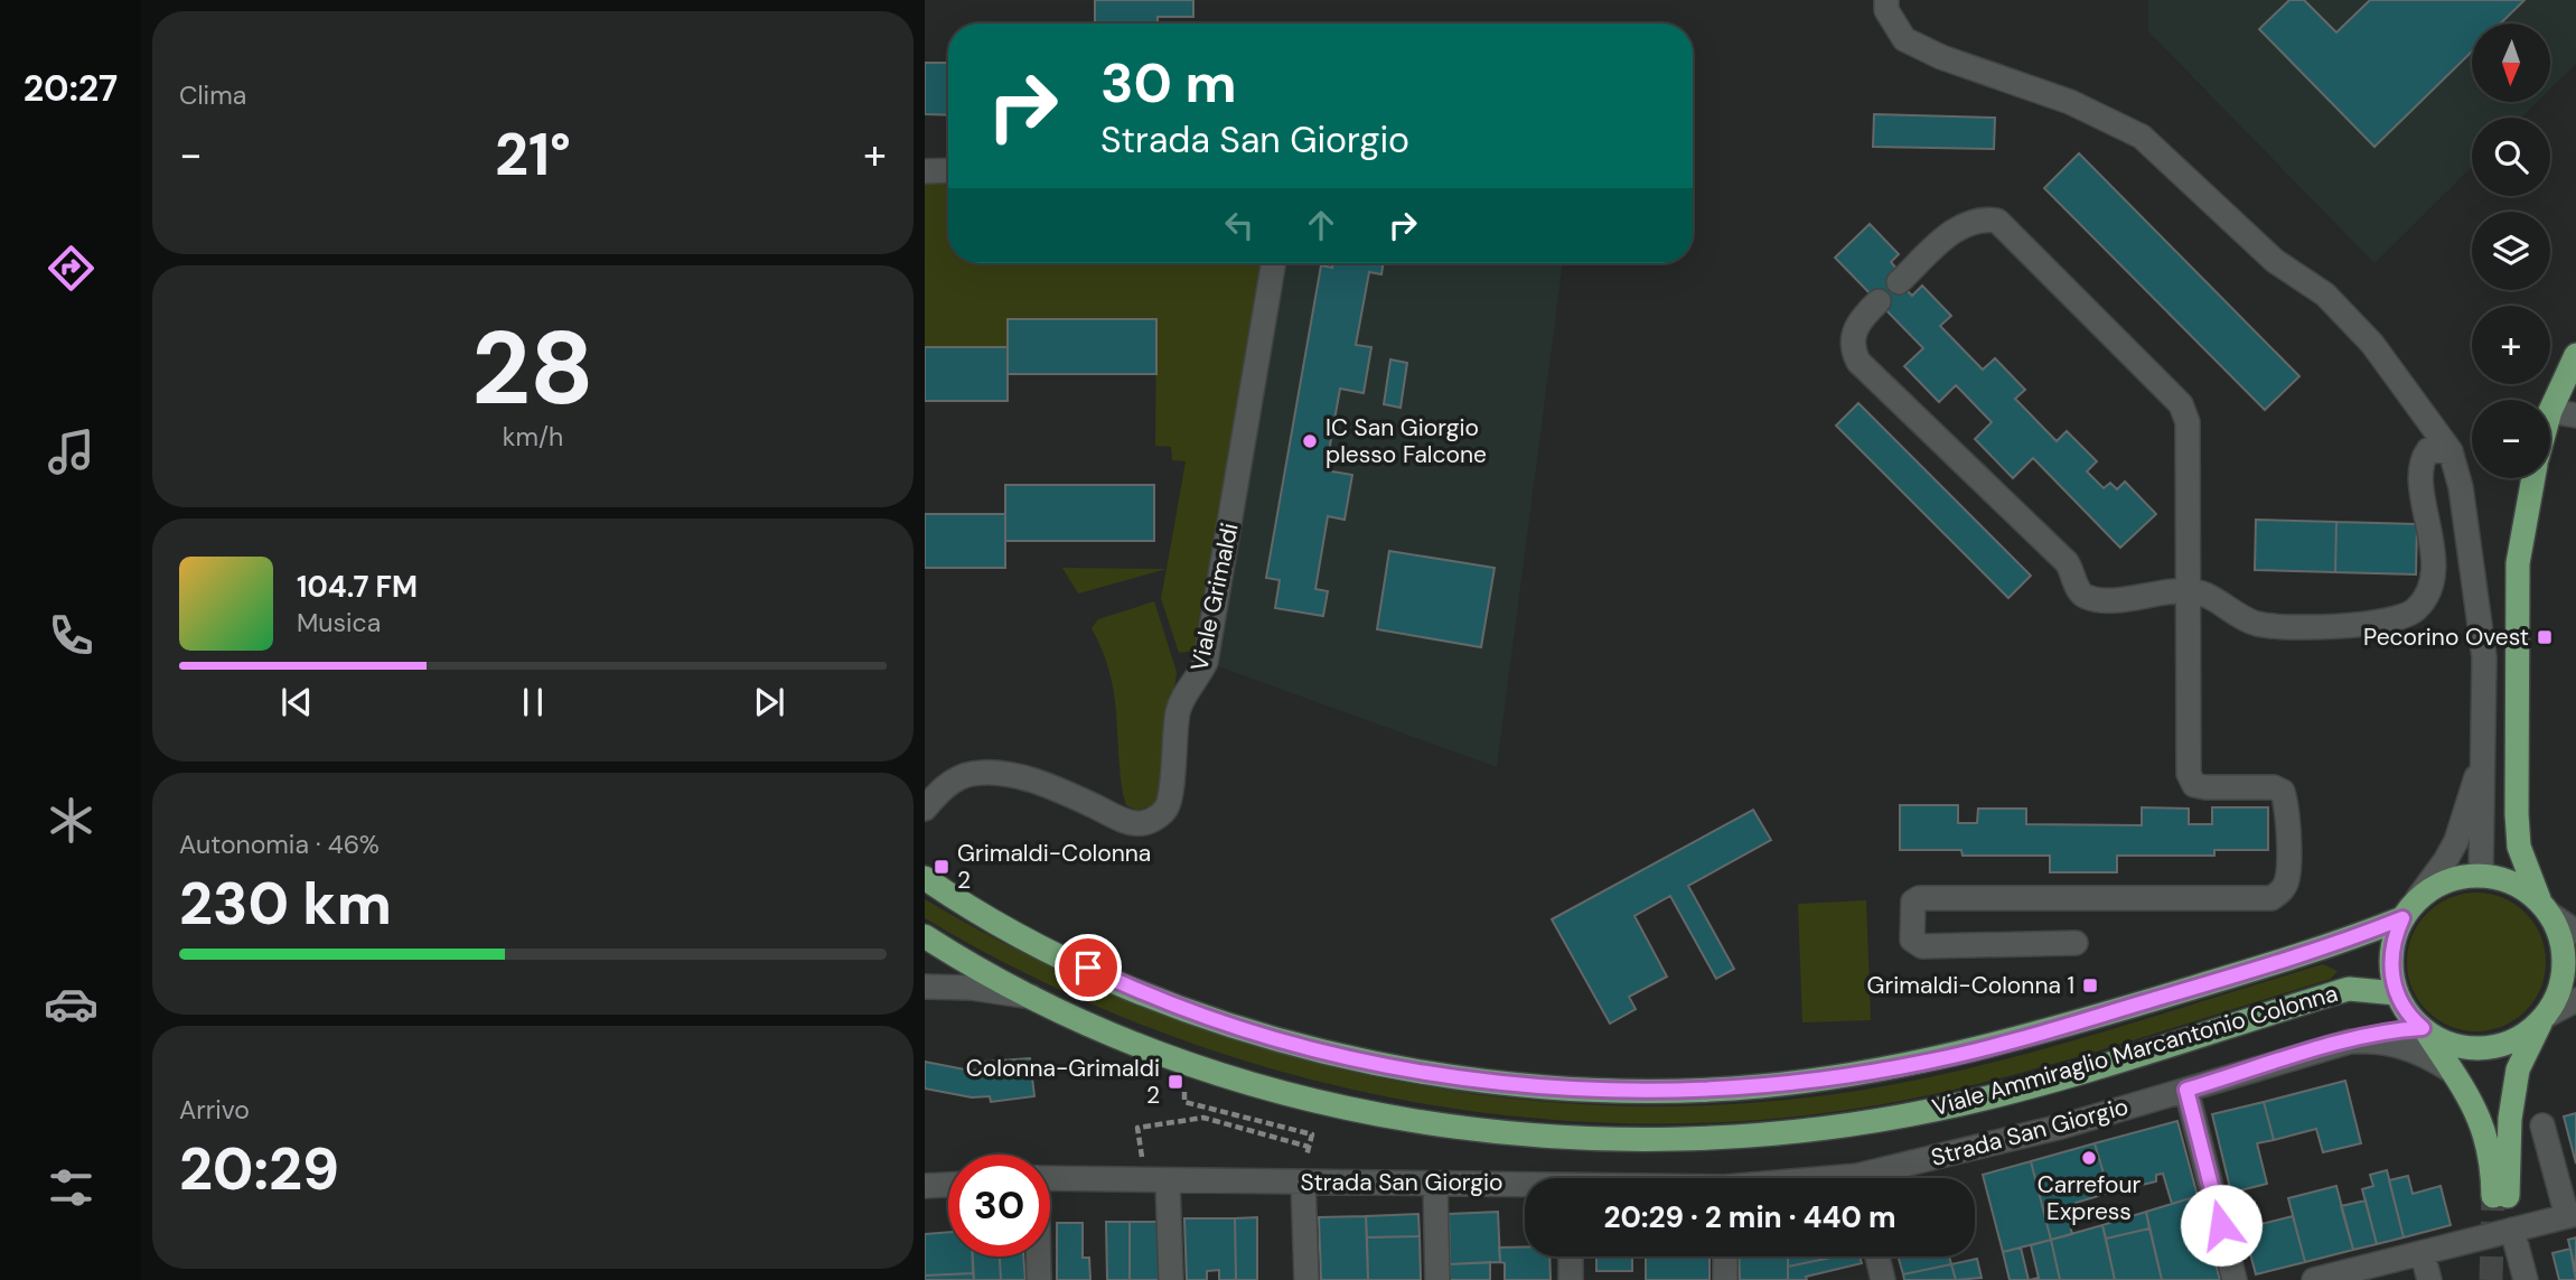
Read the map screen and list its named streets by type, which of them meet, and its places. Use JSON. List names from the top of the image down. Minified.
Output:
{"streets":{"main road":["Viale Ammiraglio Marcantonio Colonna"],"street":["Viale Grimaldi","Strada San Giorgio"]},"places":{"other":["IC San Giorgio plesso Falcone","Carrefour Express"],"transit":["Pecorino Ovest","Grimaldi-Colonna 2","Grimaldi-Colonna 1","Colonna-Grimaldi 2"]},"north":"bottom","page":{"tabs":"20:27","tile":["Clima",["28","km/h"],["Autonomia · 46%","230 km"],["Arrivo","20:29"]],"map_buttons":["+","−"],"turn":["30 m","Strada San Giorgio"],"heat":["−","21°","+"],"song":["104.7 FM","Musica"],"limit":"30","trip":"20:29 · 2 min · 440 m"}}
